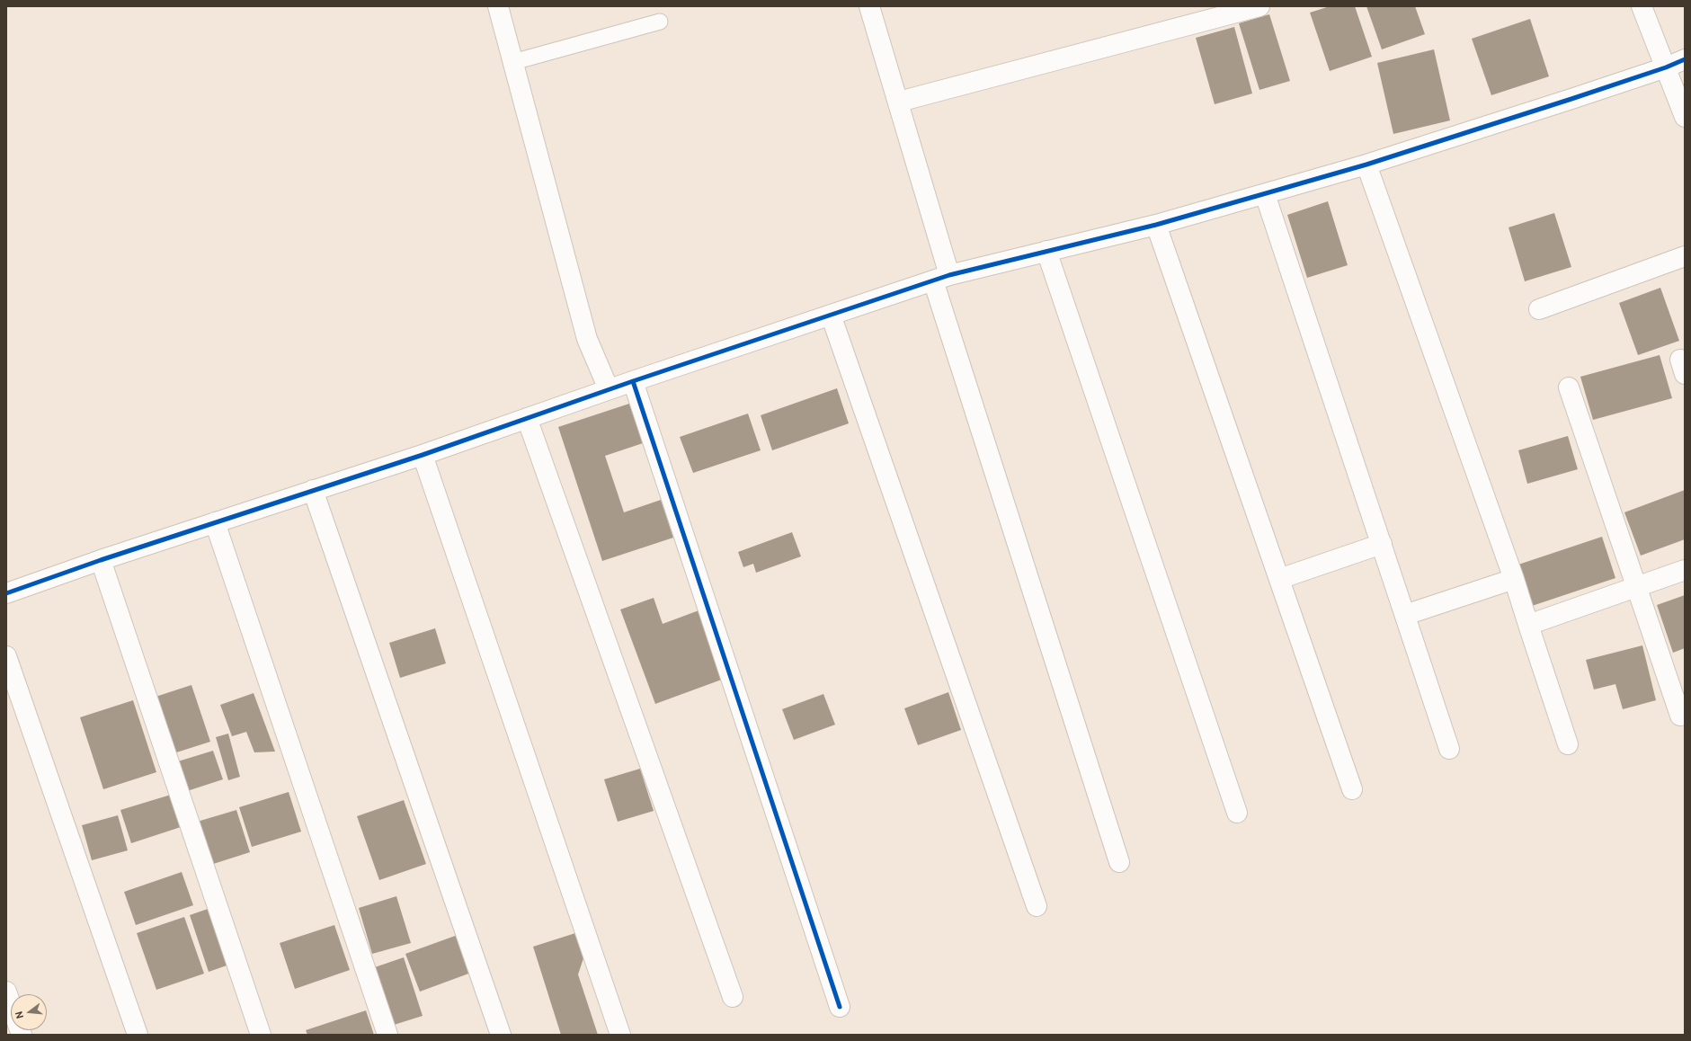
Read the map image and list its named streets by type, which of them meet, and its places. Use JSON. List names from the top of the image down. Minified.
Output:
{"north":"left"}
